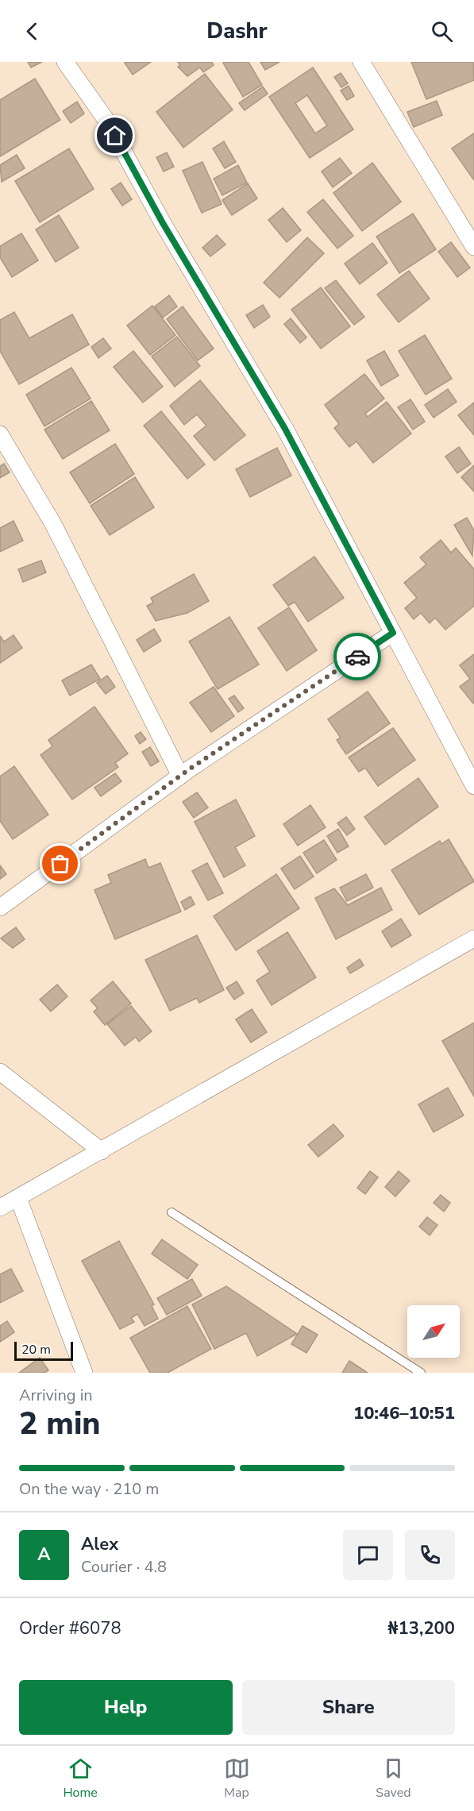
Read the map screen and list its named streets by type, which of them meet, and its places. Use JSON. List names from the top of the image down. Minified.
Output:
{"scale_bar":"20 m","north":"top right","page":{"header":"Dashr","scale":"20 m","heading":["2 min","Arriving in","10:46–10:51"],"panel":["Alex","Courier · 4.8","Order #6078","₦13,200"],"bar":"On the way · 210 m","round":"A","buttons":["Help","Share"],"tabs":["Home","Map","Saved"]}}
